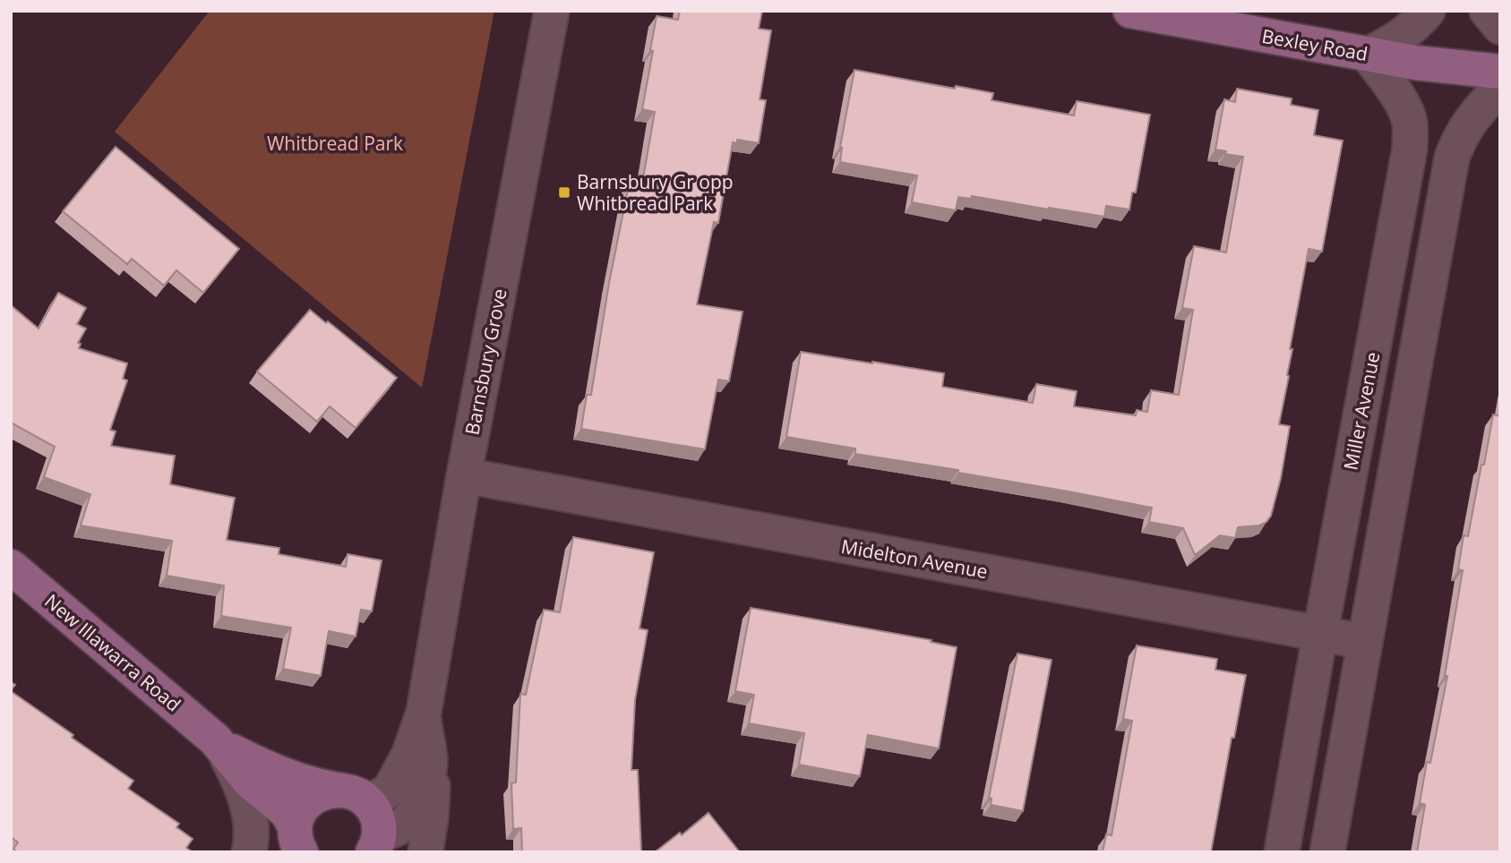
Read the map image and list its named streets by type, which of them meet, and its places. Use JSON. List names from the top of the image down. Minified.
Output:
{"streets":{"main road":["Bexley Road","New Illawarra Road"],"street":["Barnsbury Grove","Miller Avenue","Midelton Avenue"]},"crossings":[["Bexley Road","Miller Avenue"],["Barnsbury Grove","Midelton Avenue"],["Barnsbury Grove","New Illawarra Road"],["Miller Avenue","Midelton Avenue"]],"parks":["Whitbread Park"],"places":{"transit":["Barnsbury Gr opp Whitbread Park"]}}
